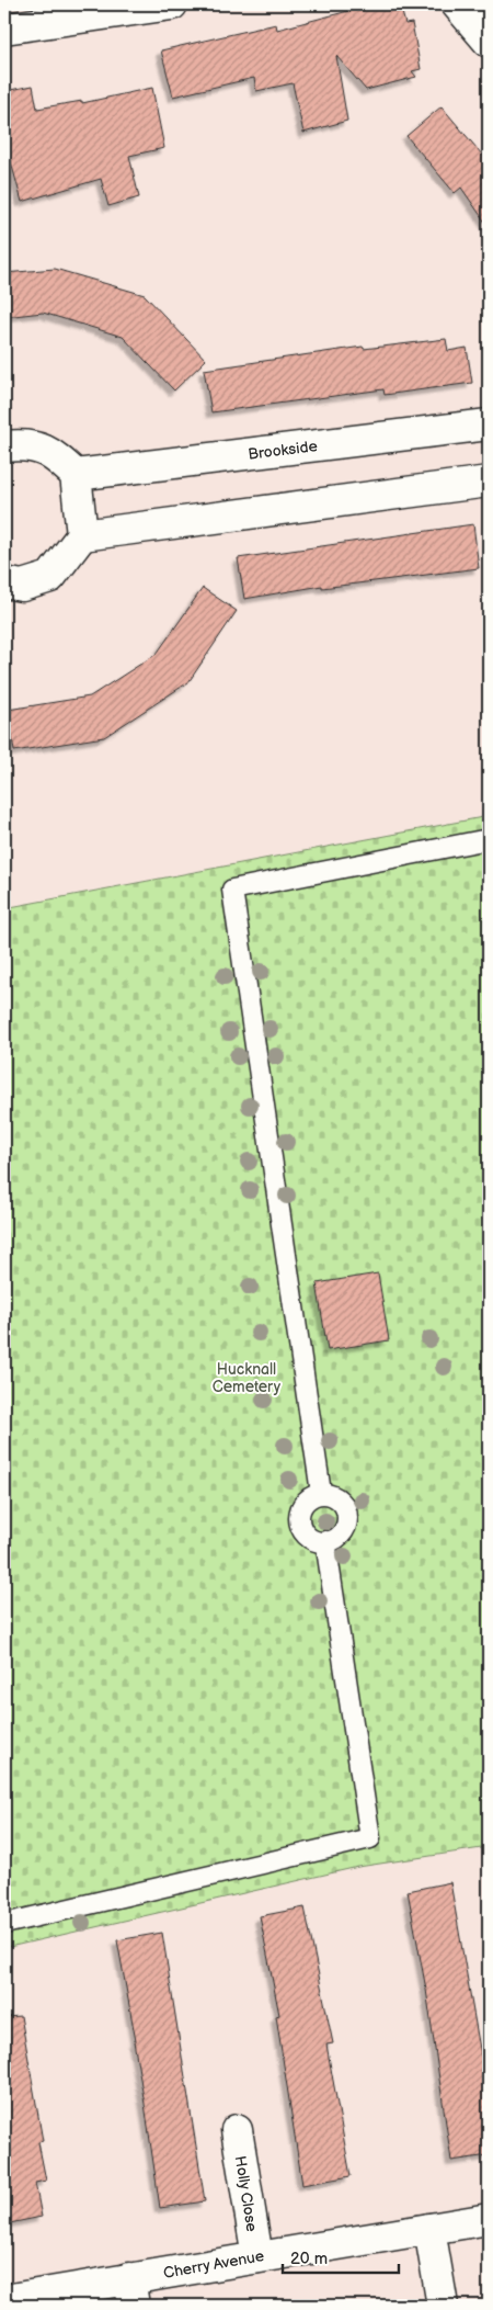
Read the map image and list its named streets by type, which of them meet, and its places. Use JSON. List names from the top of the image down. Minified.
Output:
{"streets":{"street":["Brookside","Holly Close","Cherry Avenue"]},"crossings":[["Holly Close","Cherry Avenue"]],"parks":["Hucknall Cemetery"],"scale_bar":"20 m"}
